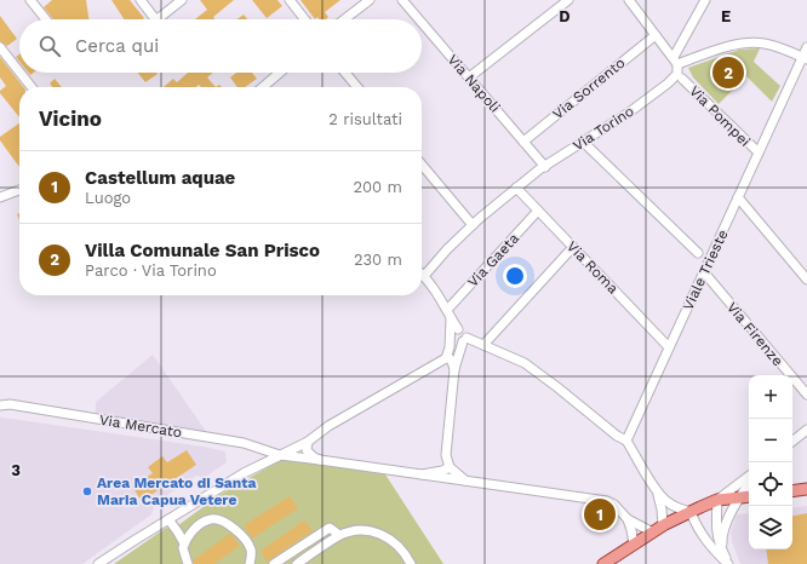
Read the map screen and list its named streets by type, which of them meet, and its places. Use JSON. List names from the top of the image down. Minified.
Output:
{"streets":{"street":["Via Napoli","Via Sorrento","Via Pompei","Via Torino","Via Gaeta","Via Roma","Viale Trieste","Via Firenze","Via Mercato"]},"crossings":[["Via Napoli","Via Sorrento"],["Via Napoli","Via Torino"],["Via Pompei","Viale Trieste"],["Via Torino","Via Roma"],["Via Gaeta","Via Roma"],["Via Roma","Viale Trieste"],["Viale Trieste","Via Firenze"]],"places":["Area Mercato di Santa Maria Capua Vetere"],"page":{"search":"Cerca qui","pins":["2","1"],"heading":["Vicino","2 risultati"],"list":[{"mark":"1","name":"Castellum aquae","note":"Luogo","value":"200 m"},{"mark":"2","name":"Villa Comunale San Prisco","note":"Parco · Via Torino","value":"230 m"}],"map_buttons":["+","−"]},"grid":{"columns":["D","E"],"rows":["3"]}}
